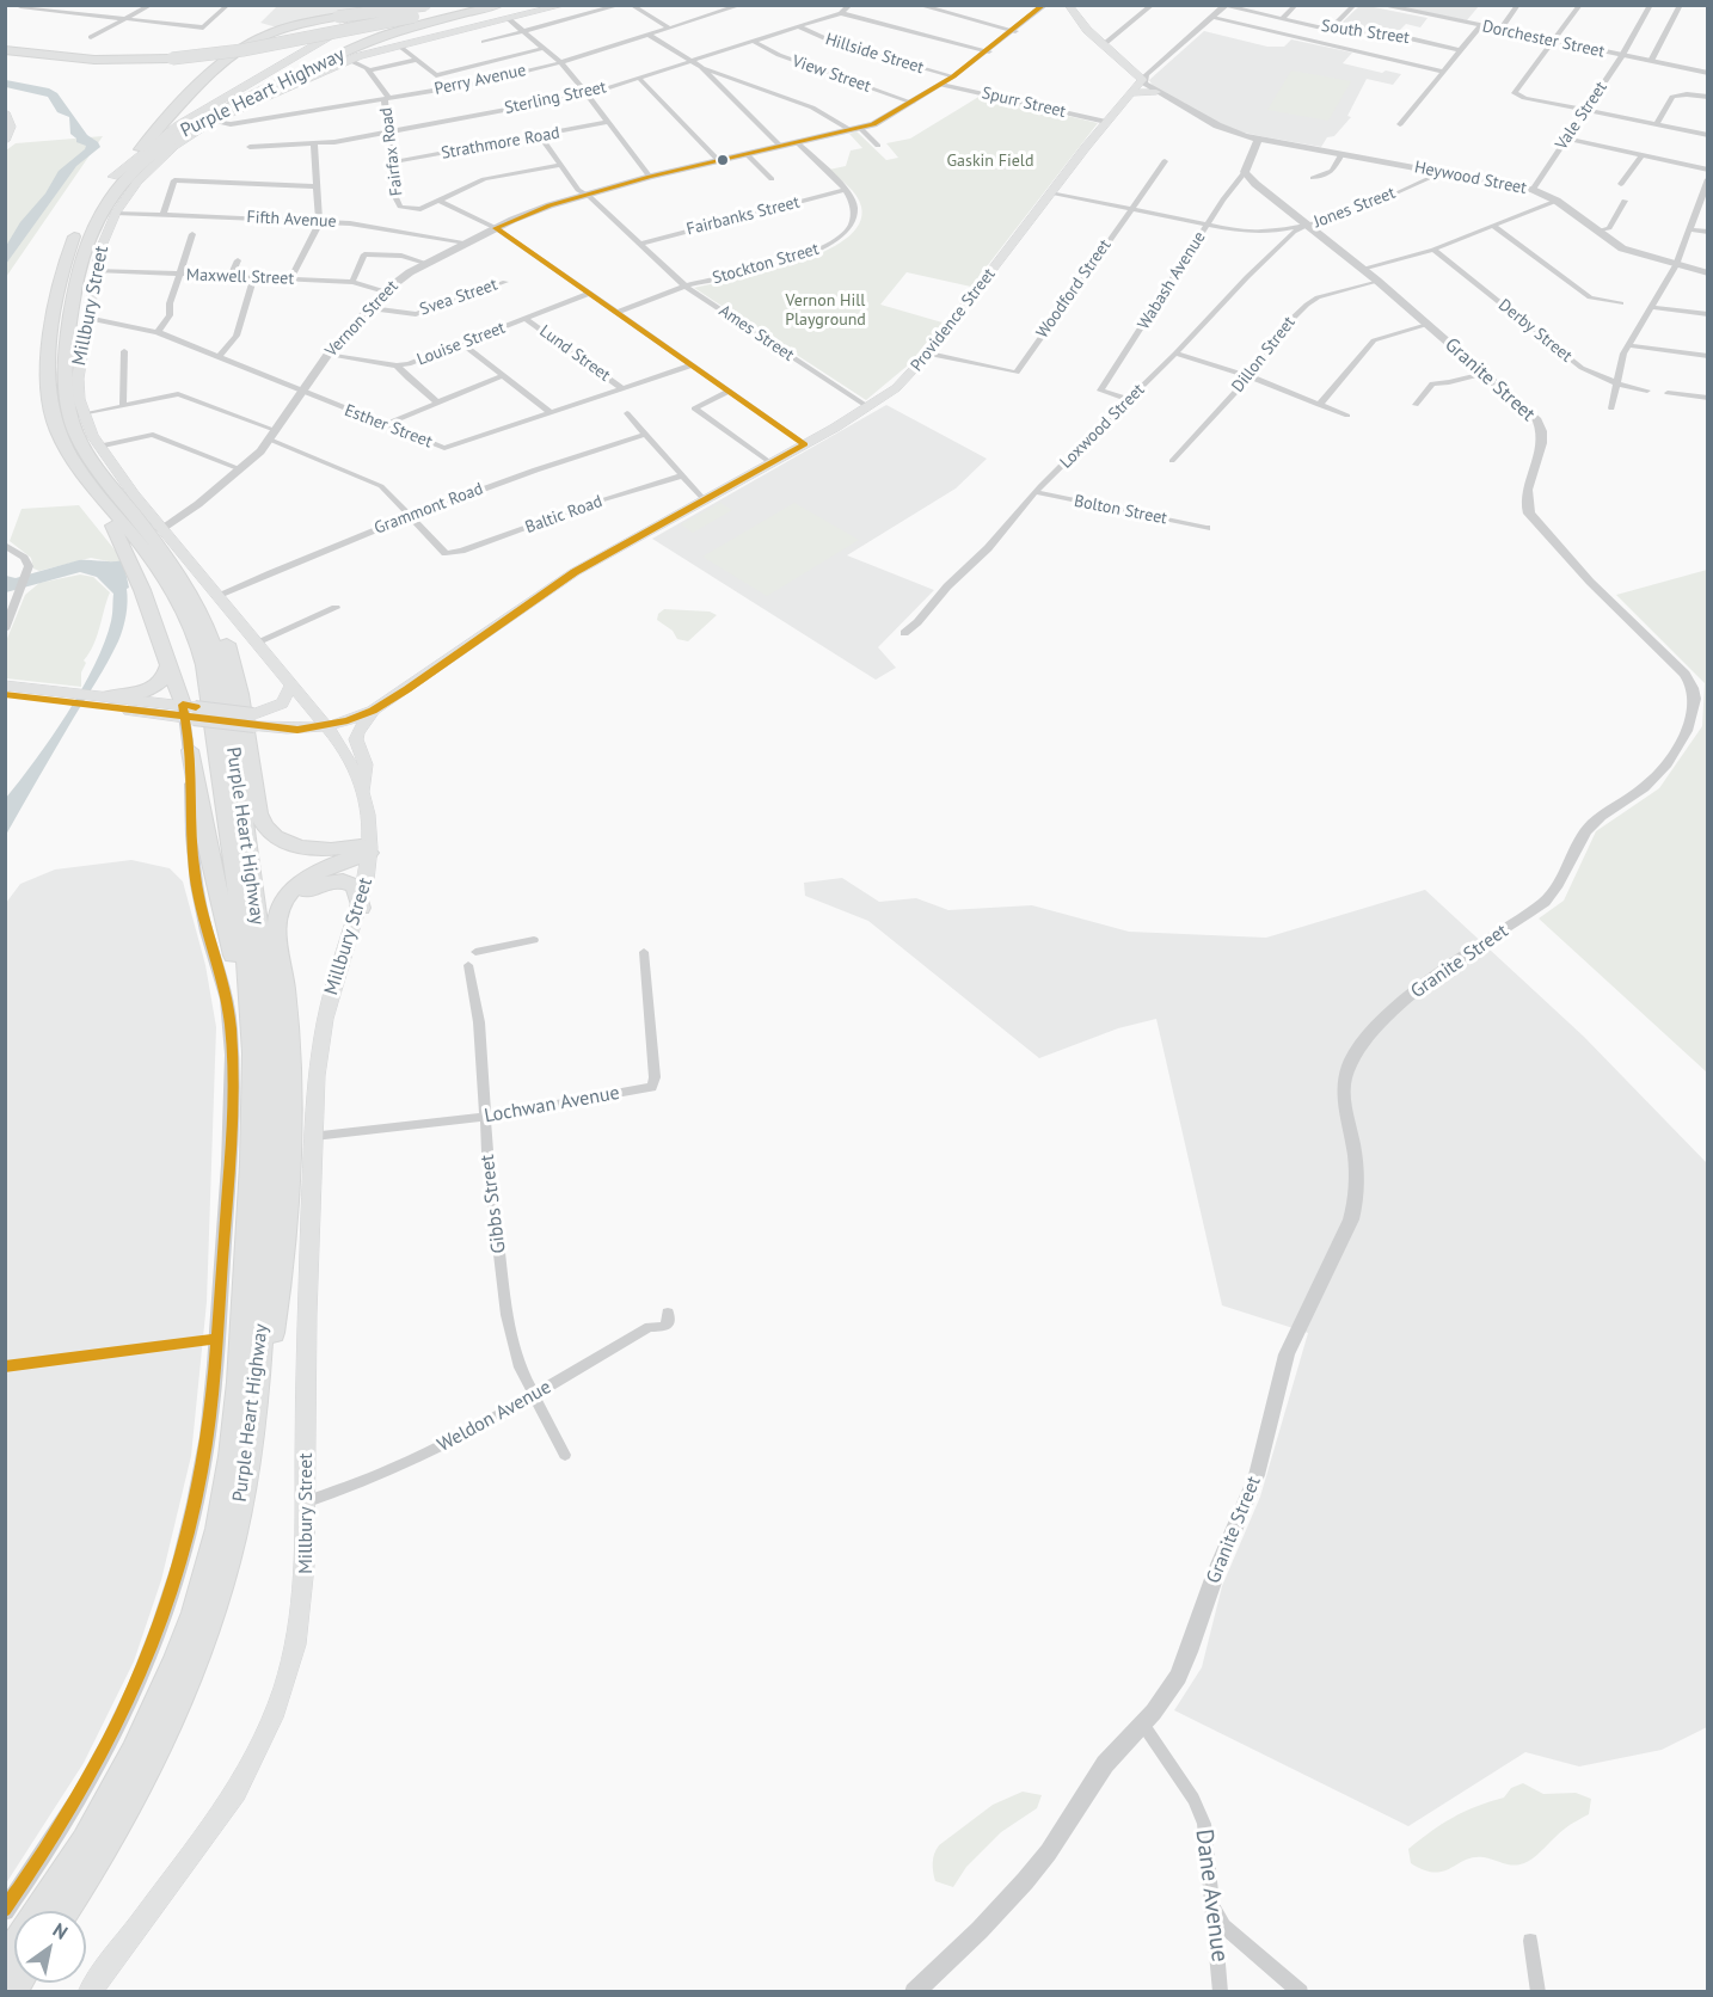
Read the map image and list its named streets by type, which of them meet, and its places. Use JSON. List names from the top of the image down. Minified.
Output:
{"streets":{"highway":["Purple Heart Highway"],"main road":["Millbury Street","Providence Street"],"street":["South Street","Dorchester Street","Hillside Street","View Street","Perry Avenue","Sterling Street","Spurr Street","Vale Street","Strathmore Road","Fairfax Road","Heywood Street","Jones Street","Fairbanks Street","Fifth Avenue","Stockton Street","Maxwell Street","Wabash Avenue","Woodford Street","Svea Street","Vernon Street","Derby Street","Ames Street","Louise Street","Lund Street","Dillon Street","Granite Street","Esther Street","Loxwood Street","Grammont Road","Bolton Street","Baltic Road","Lochwan Avenue","Gibbs Street","Weldon Avenue","Dane Avenue"]},"crossings":[["South Street","Providence Street"],["Dorchester Street","Vale Street"],["Hillside Street","Sterling Street"],["Hillside Street","Vernon Street"],["View Street","Sterling Street"],["View Street","Vernon Street"],["Perry Avenue","Fairfax Road"],["Perry Avenue","Millbury Street"],["Purple Heart Highway","Millbury Street"],["Purple Heart Highway","Vernon Street"],["Sterling Street","Fairfax Road"],["Spurr Street","Vernon Street"],["Spurr Street","Providence Street"],["Vale Street","Heywood Street"],["Strathmore Road","Fairfax Road"],["Strathmore Road","Ames Street"],["Fairfax Road","Ames Street"],["Heywood Street","Jones Street"],["Heywood Street","Providence Street"],["Jones Street","Granite Street"],["Jones Street","Loxwood Street"],["Fairbanks Street","Stockton Street"],["Fairbanks Street","Ames Street"],["Fifth Avenue","Millbury Street"],["Fifth Avenue","Vernon Street"],["Stockton Street","Ames Street"],["Maxwell Street","Millbury Street"],["Maxwell Street","Vernon Street"],["Wabash Avenue","Granite Street"],["Wabash Avenue","Loxwood Street"],["Woodford Street","Providence Street"],["Svea Street","Vernon Street"],["Millbury Street","Vernon Street"],["Millbury Street","Providence Street"],["Millbury Street","Esther Street"],["Millbury Street","Grammont Road"],["Millbury Street","Lochwan Avenue"],["Millbury Street","Weldon Avenue"],["Vernon Street","Ames Street"],["Vernon Street","Louise Street"],["Vernon Street","Esther Street"],["Providence Street","Ames Street"],["Louise Street","Lund Street"],["Lund Street","Esther Street"],["Dillon Street","Granite Street"],["Granite Street","Loxwood Street"],["Granite Street","Dane Avenue"],["Loxwood Street","Bolton Street"],["Grammont Road","Baltic Road"],["Lochwan Avenue","Gibbs Street"],["Gibbs Street","Weldon Avenue"]],"parks":["Gaskin Field","Vernon Hill Playground"],"north":"top right"}
